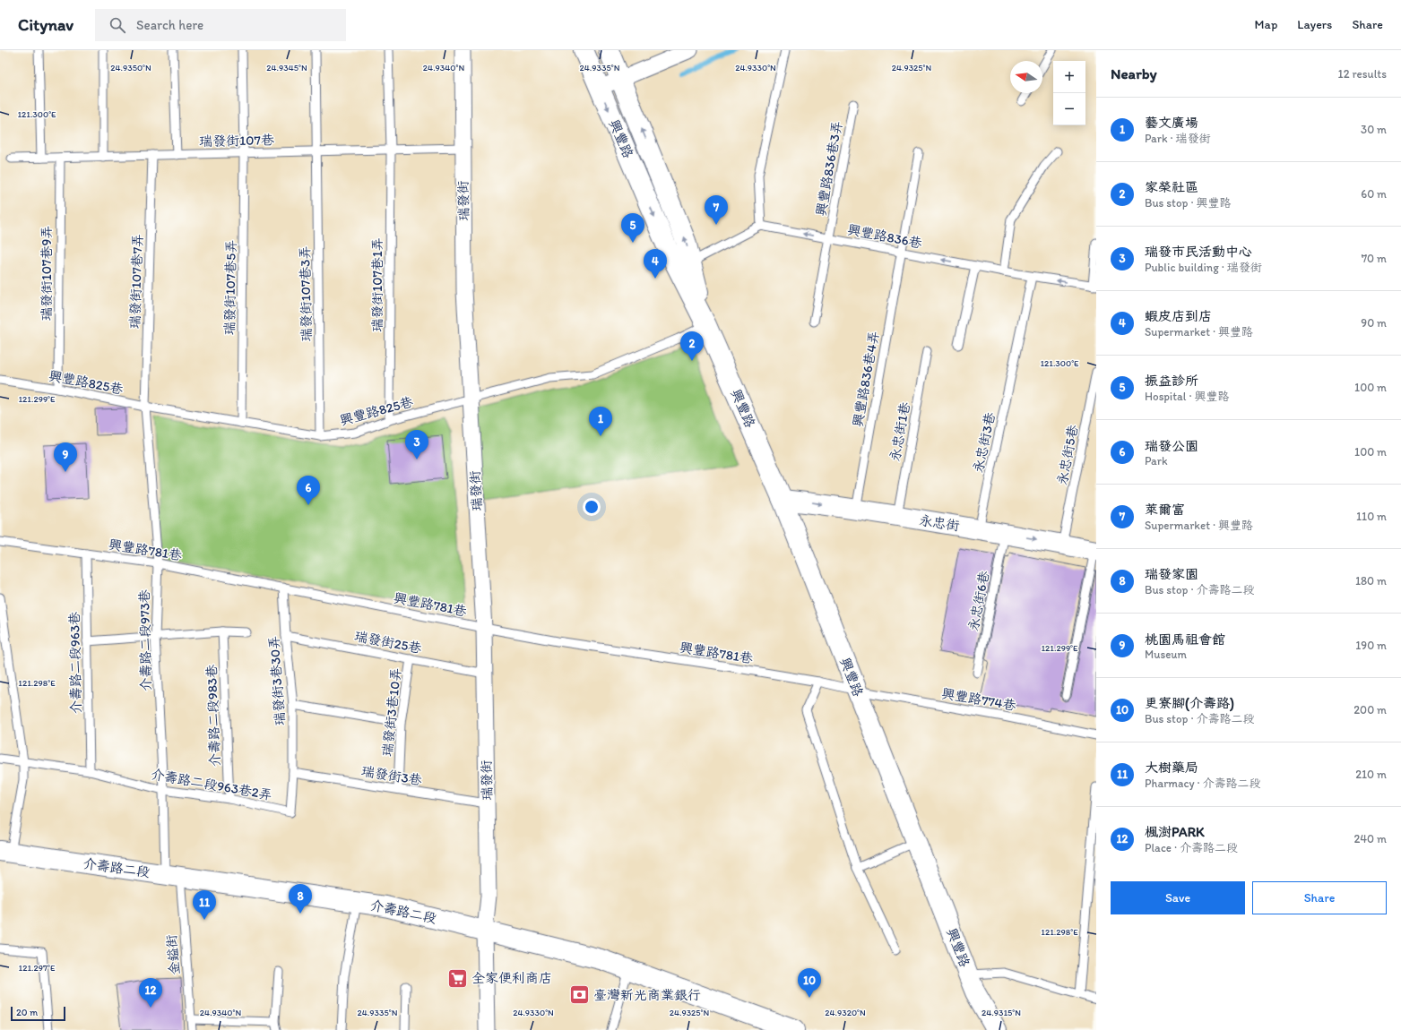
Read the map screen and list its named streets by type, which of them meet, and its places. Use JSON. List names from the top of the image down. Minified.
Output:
{"streets":{"main road":["興豐路","永忠街","介壽路二段"],"street":["瑞發街"],"lane":["瑞發街107巷","興豐路836巷3弄","興豐路836巷","瑞發街107巷9弄","瑞發街107巷7弄","瑞發街107巷1弄","瑞發街107巷5弄","瑞發街107巷3弄","興豐路836巷4弄","興豐路825巷","永忠街1巷","永忠街3巷","永忠街5巷","興豐路781巷","永忠街6巷","介壽路二段973巷","瑞發街25巷","介壽路二段963巷","瑞發街3巷30弄","興豐路774巷","瑞發街3巷10弄","介壽路二段983巷","瑞發街3巷","介壽路二段963巷2弄","金鎰街"]},"crossings":[["興豐路","興豐路825巷"],["興豐路","永忠街"],["興豐路","興豐路781巷"],["興豐路","興豐路774巷"],["瑞發街107巷","瑞發街"],["瑞發街107巷","瑞發街107巷9弄"],["瑞發街107巷","瑞發街107巷7弄"],["瑞發街107巷","瑞發街107巷1弄"],["瑞發街107巷","瑞發街107巷5弄"],["瑞發街107巷","瑞發街107巷3弄"],["興豐路836巷3弄","興豐路836巷"],["瑞發街","興豐路825巷"],["瑞發街","興豐路781巷"],["瑞發街","瑞發街25巷"],["瑞發街","瑞發街3巷"],["瑞發街","介壽路二段"],["興豐路836巷","興豐路836巷4弄"],["興豐路836巷","永忠街3巷"],["瑞發街107巷9弄","興豐路825巷"],["瑞發街107巷7弄","興豐路825巷"],["瑞發街107巷7弄","介壽路二段973巷"],["瑞發街107巷1弄","興豐路825巷"],["瑞發街107巷5弄","興豐路825巷"],["瑞發街107巷3弄","興豐路825巷"],["興豐路836巷4弄","永忠街"],["興豐路825巷","介壽路二段973巷"],["永忠街1巷","永忠街"],["永忠街3巷","永忠街"],["永忠街5巷","永忠街"],["永忠街","永忠街6巷"],["興豐路781巷","介壽路二段973巷"],["興豐路781巷","介壽路二段963巷"],["興豐路781巷","瑞發街3巷30弄"],["興豐路781巷","興豐路774巷"],["介壽路二段973巷","介壽路二段963巷2弄"],["介壽路二段973巷","介壽路二段"],["介壽路二段973巷","金鎰街"],["瑞發街25巷","瑞發街3巷30弄"],["瑞發街25巷","瑞發街3巷10弄"],["介壽路二段963巷","介壽路二段963巷2弄"],["瑞發街3巷30弄","瑞發街3巷"],["瑞發街3巷30弄","介壽路二段963巷2弄"],["瑞發街3巷10弄","瑞發街3巷"],["介壽路二段983巷","介壽路二段963巷2弄"],["瑞發街3巷","介壽路二段963巷2弄"],["介壽路二段","金鎰街"]],"one_way":["興豐路836巷","永忠街"],"places":{"supermarket":["全家便利商店"],"bank":["臺灣新光商業銀行"]},"scale_bar":"20 m","north":"left","page":{"header":"Citynav","search":"Search here","nav":["Map","Layers","Share"],"heading":["Nearby","12 results"],"map_buttons":["+","−"],"list":[{"mark":"1","name":"藝文廣場","note":"Park · 瑞發街","value":"30 m"},{"mark":"2","name":"家榮社區","note":"Bus stop · 興豐路","value":"60 m"},{"mark":"3","name":"瑞發市民活動中心","note":"Public building · 瑞發街","value":"70 m"},{"mark":"4","name":"蝦皮店到店","note":"Supermarket · 興豐路","value":"90 m"},{"mark":"5","name":"振益診所","note":"Hospital · 興豐路","value":"100 m"},{"mark":"6","name":"瑞發公園","note":"Park","value":"100 m"},{"mark":"7","name":"萊爾富","note":"Supermarket · 興豐路","value":"110 m"},{"mark":"8","name":"瑞發家園","note":"Bus stop · 介壽路二段","value":"180 m"},{"mark":"9","name":"桃園馬祖會館","note":"Museum","value":"190 m"},{"mark":"10","name":"更寮腳(介壽路)","note":"Bus stop · 介壽路二段","value":"200 m"},{"mark":"11","name":"大樹藥局","note":"Pharmacy · 介壽路二段","value":"210 m"},{"mark":"12","name":"楓澍PARK","note":"Place · 介壽路二段","value":"240 m"}],"pins":["7","5","4","2","1","3","9","6","8","11","10","12"],"buttons":["Save","Share"],"scale":"20 m"},"coordinates":["24.9350°N","24.9345°N","24.9340°N","24.9335°N","24.9330°N","24.9325°N","121.300°E","121.299°E","121.298°E","121.297°E","24.9320°N","24.9315°N"]}
